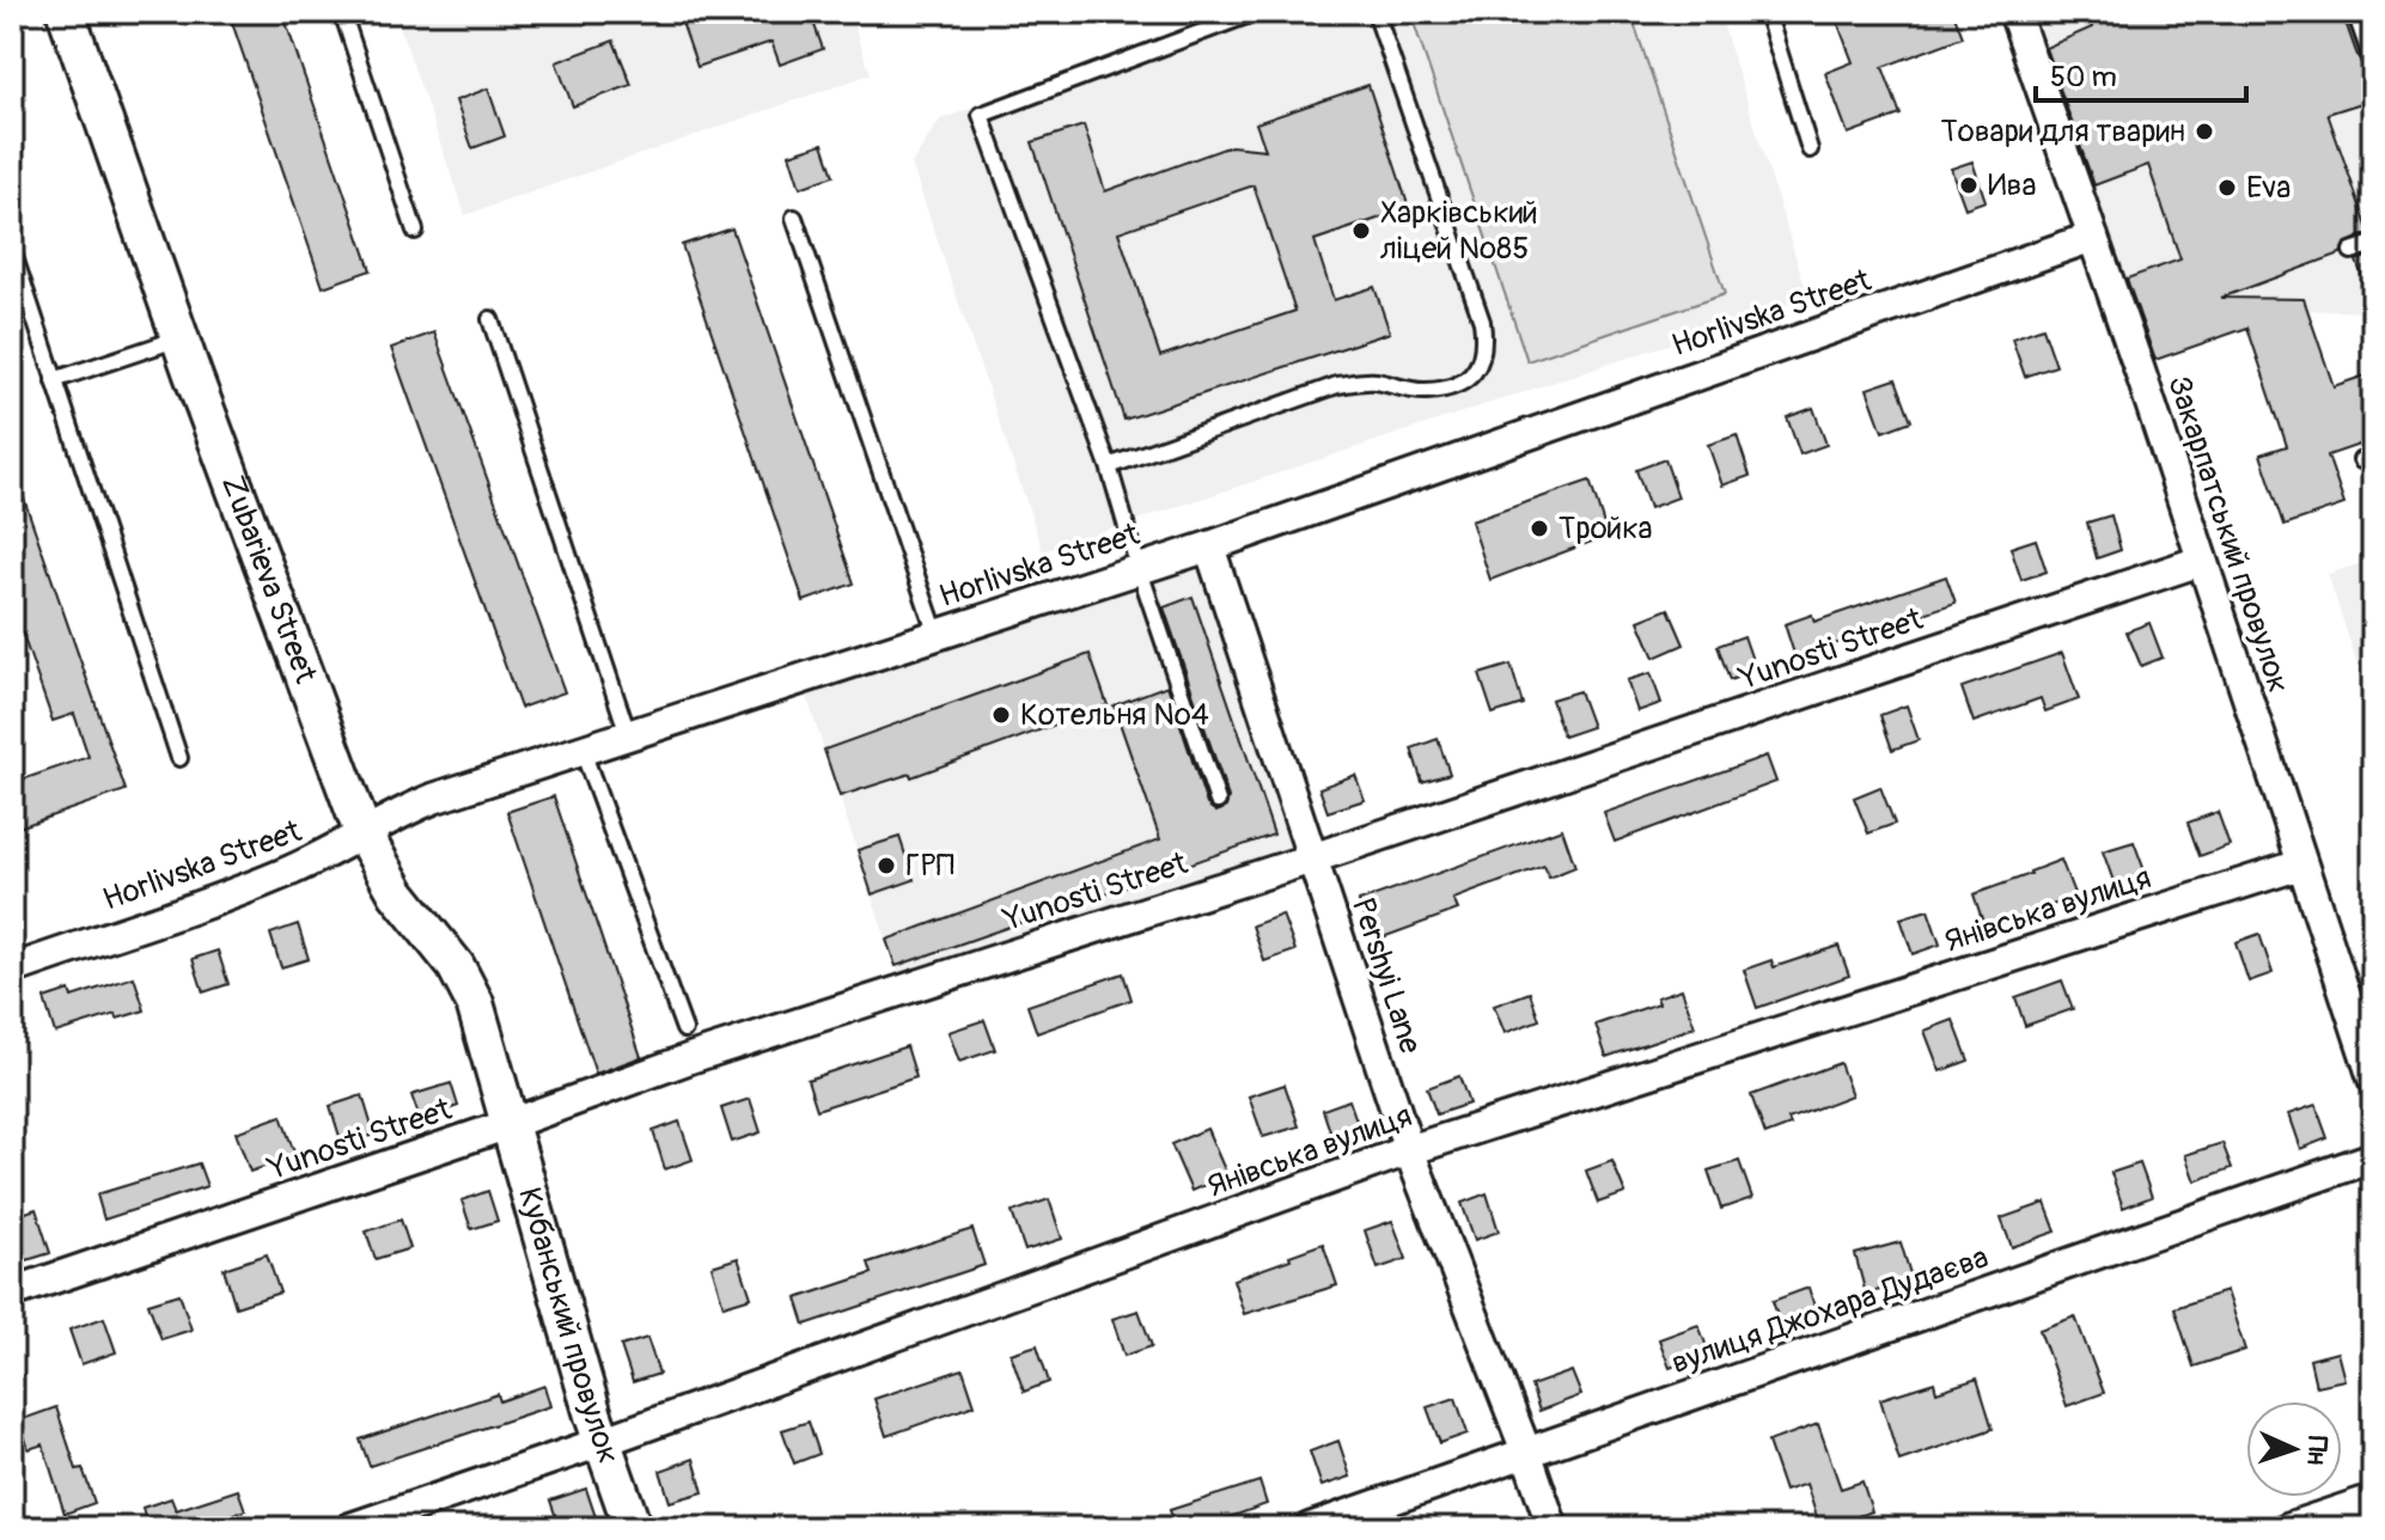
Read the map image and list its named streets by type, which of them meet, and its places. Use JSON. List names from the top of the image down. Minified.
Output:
{"streets":{"street":["Horlivska Street","Закарпатський провулок","Zubarieva Street","Yunosti Street","Янівська вулиця","Pershyi Lane","вулиця Джохара Дудаєва","Кубанський провулок"]},"crossings":[["Horlivska Street","Закарпатський провулок"],["Horlivska Street","Zubarieva Street"],["Horlivska Street","Pershyi Lane"],["Закарпатський провулок","Yunosti Street"],["Закарпатський провулок","Янівська вулиця"],["Zubarieva Street","Yunosti Street"],["Zubarieva Street","Кубанський провулок"],["Yunosti Street","Pershyi Lane"],["Yunosti Street","Кубанський провулок"],["Янівська вулиця","Pershyi Lane"],["Янівська вулиця","Кубанський провулок"],["Pershyi Lane","вулиця Джохара Дудаєва"]],"places":["Товари для тварин","Ива","Eva","Харківський ліцей №85","Тройка","Котельня №4","ГРП"],"scale_bar":"50 m","north":"right"}
